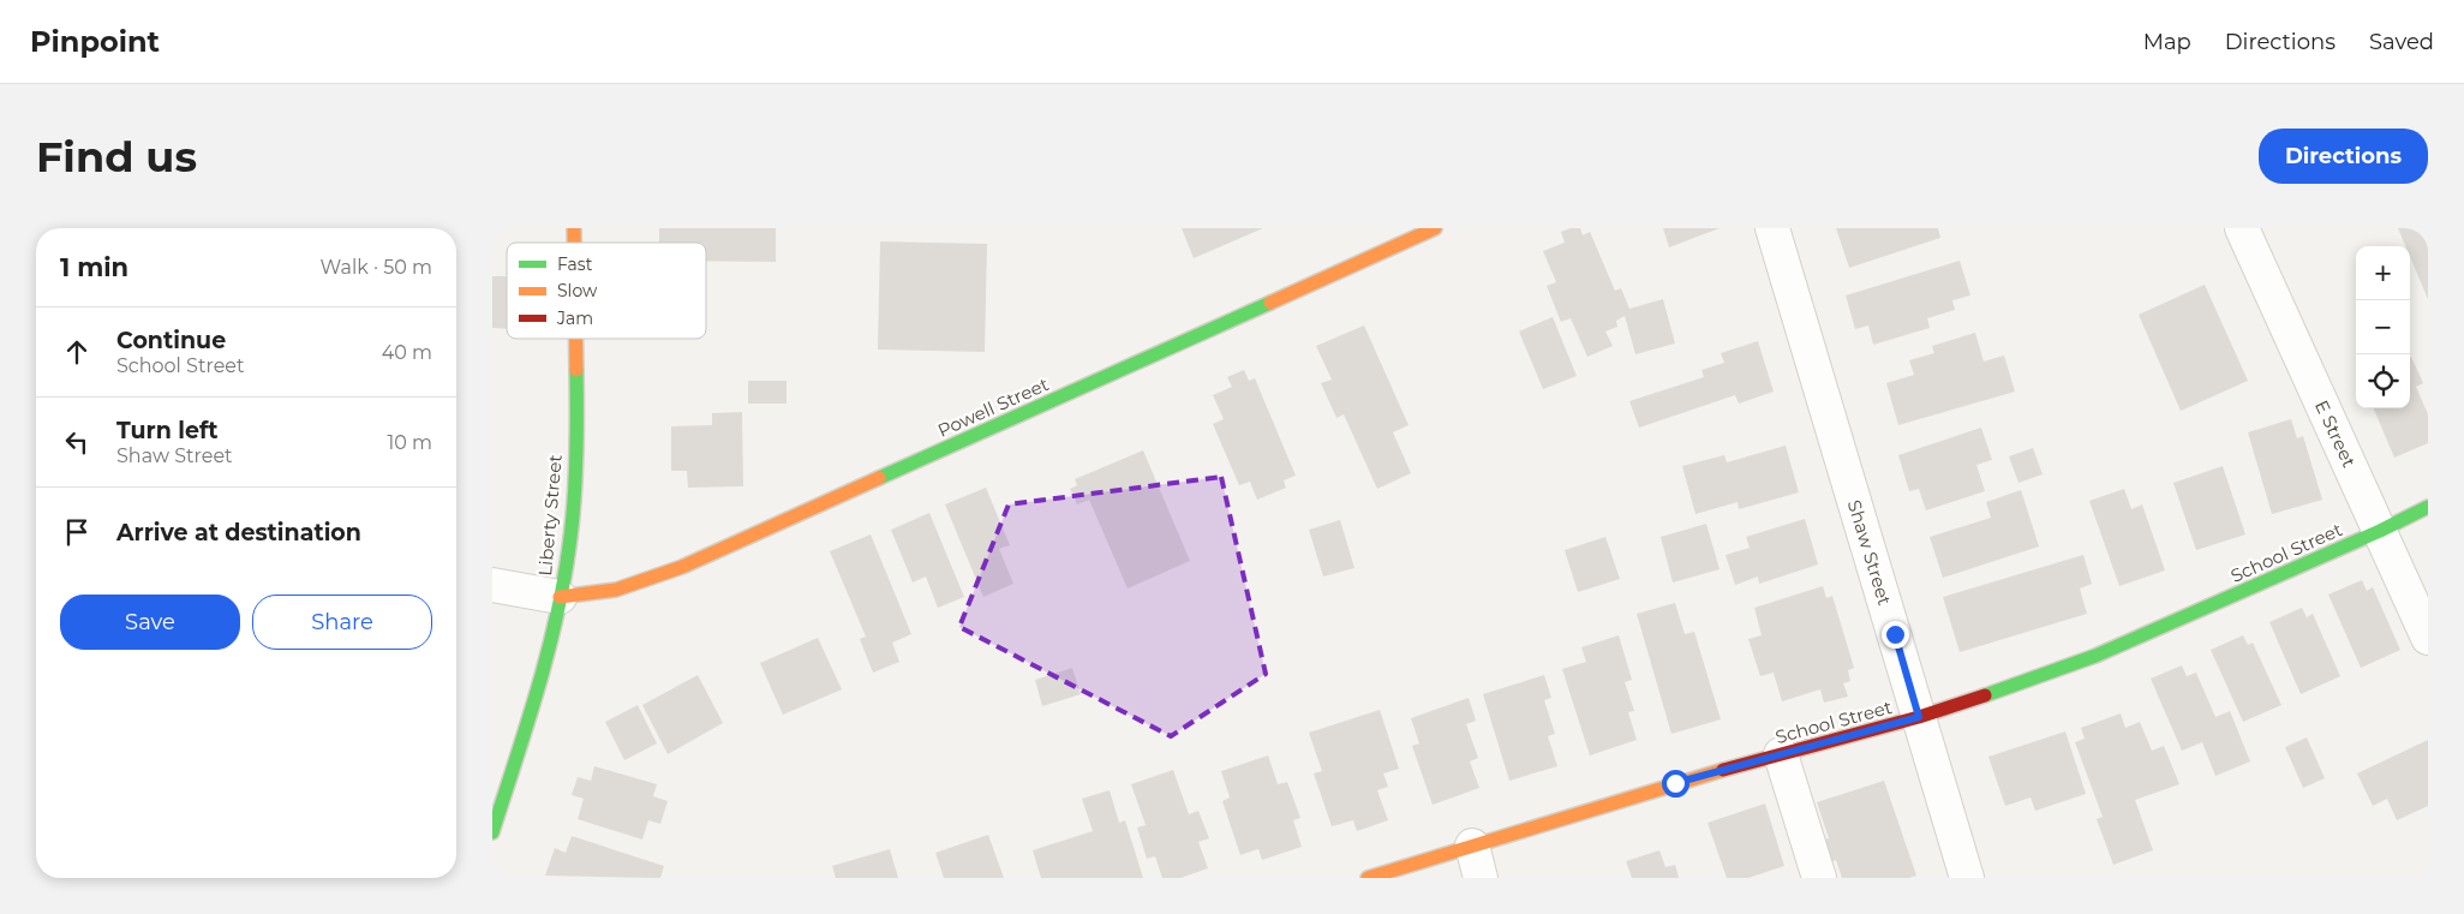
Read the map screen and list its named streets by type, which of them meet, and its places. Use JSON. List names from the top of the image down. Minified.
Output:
{"streets":{"street":["Powell Street","E Street","Liberty Street","Shaw Street","School Street"]},"crossings":[["Powell Street","Liberty Street"],["E Street","School Street"],["Shaw Street","School Street"]],"legend":["Fast","Slow","Jam"],"page":{"header":"Pinpoint","nav":["Map","Directions","Saved"],"buttons":["Directions",["Save","Share"]],"title":"Find us","heading":["1 min","Walk · 50 m"],"map_buttons":["+","−"],"list":[["Continue","School Street","40 m"],["Turn left","Shaw Street","10 m"],"Arrive at destination"]}}
